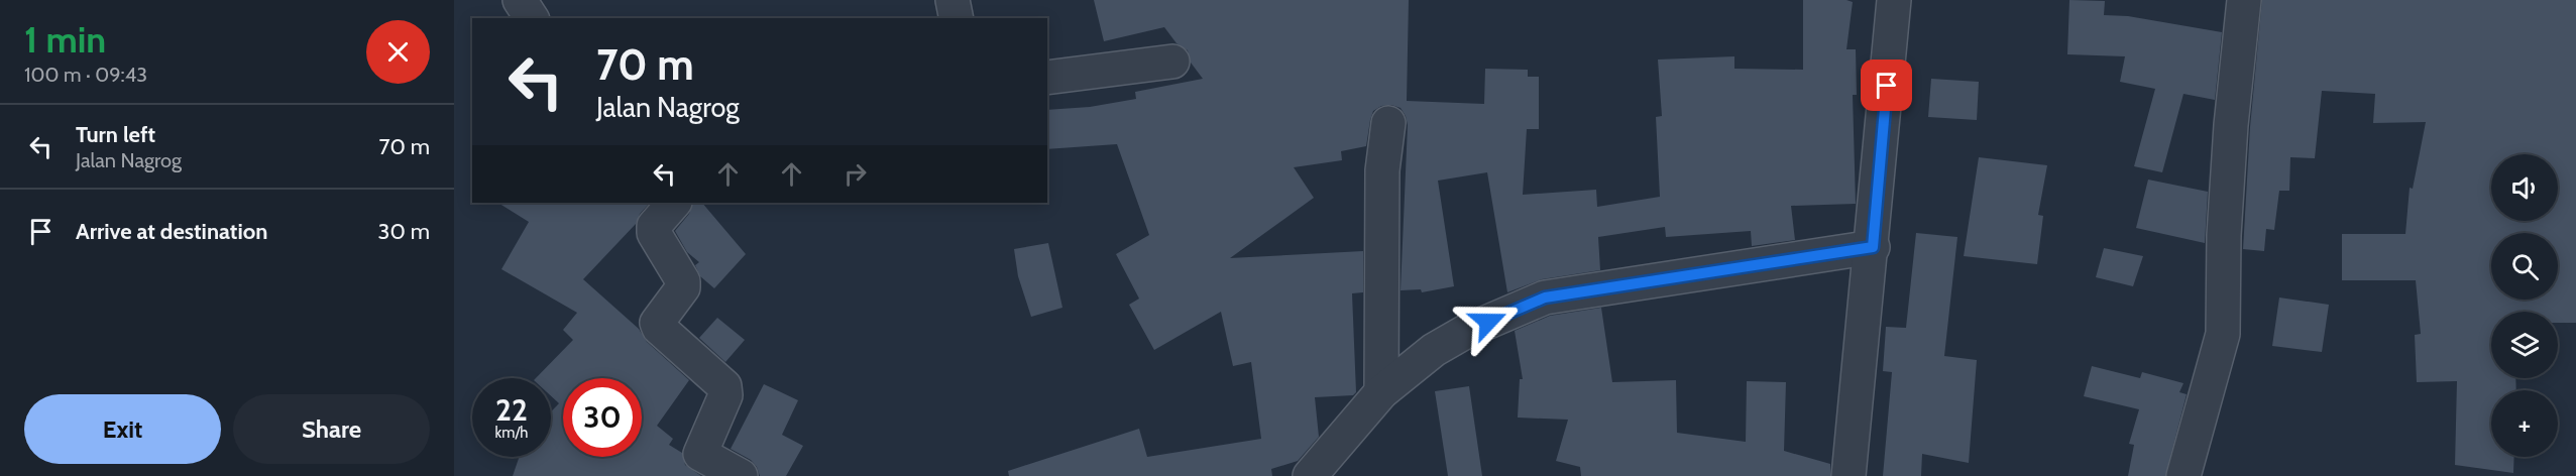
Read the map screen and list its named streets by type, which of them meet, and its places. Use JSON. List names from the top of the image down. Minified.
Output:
{"page":{"heading":["1 min","100 m · 09:43"],"turn":["70 m","Jalan Nagrog"],"list":[{"name":"Turn left","note":"Jalan Nagrog","value":"70 m"},{"name":"Arrive at destination","value":"30 m"}],"map_buttons":"+","speed":"22 km/h","limit":"30","buttons":["Exit","Share"]}}
